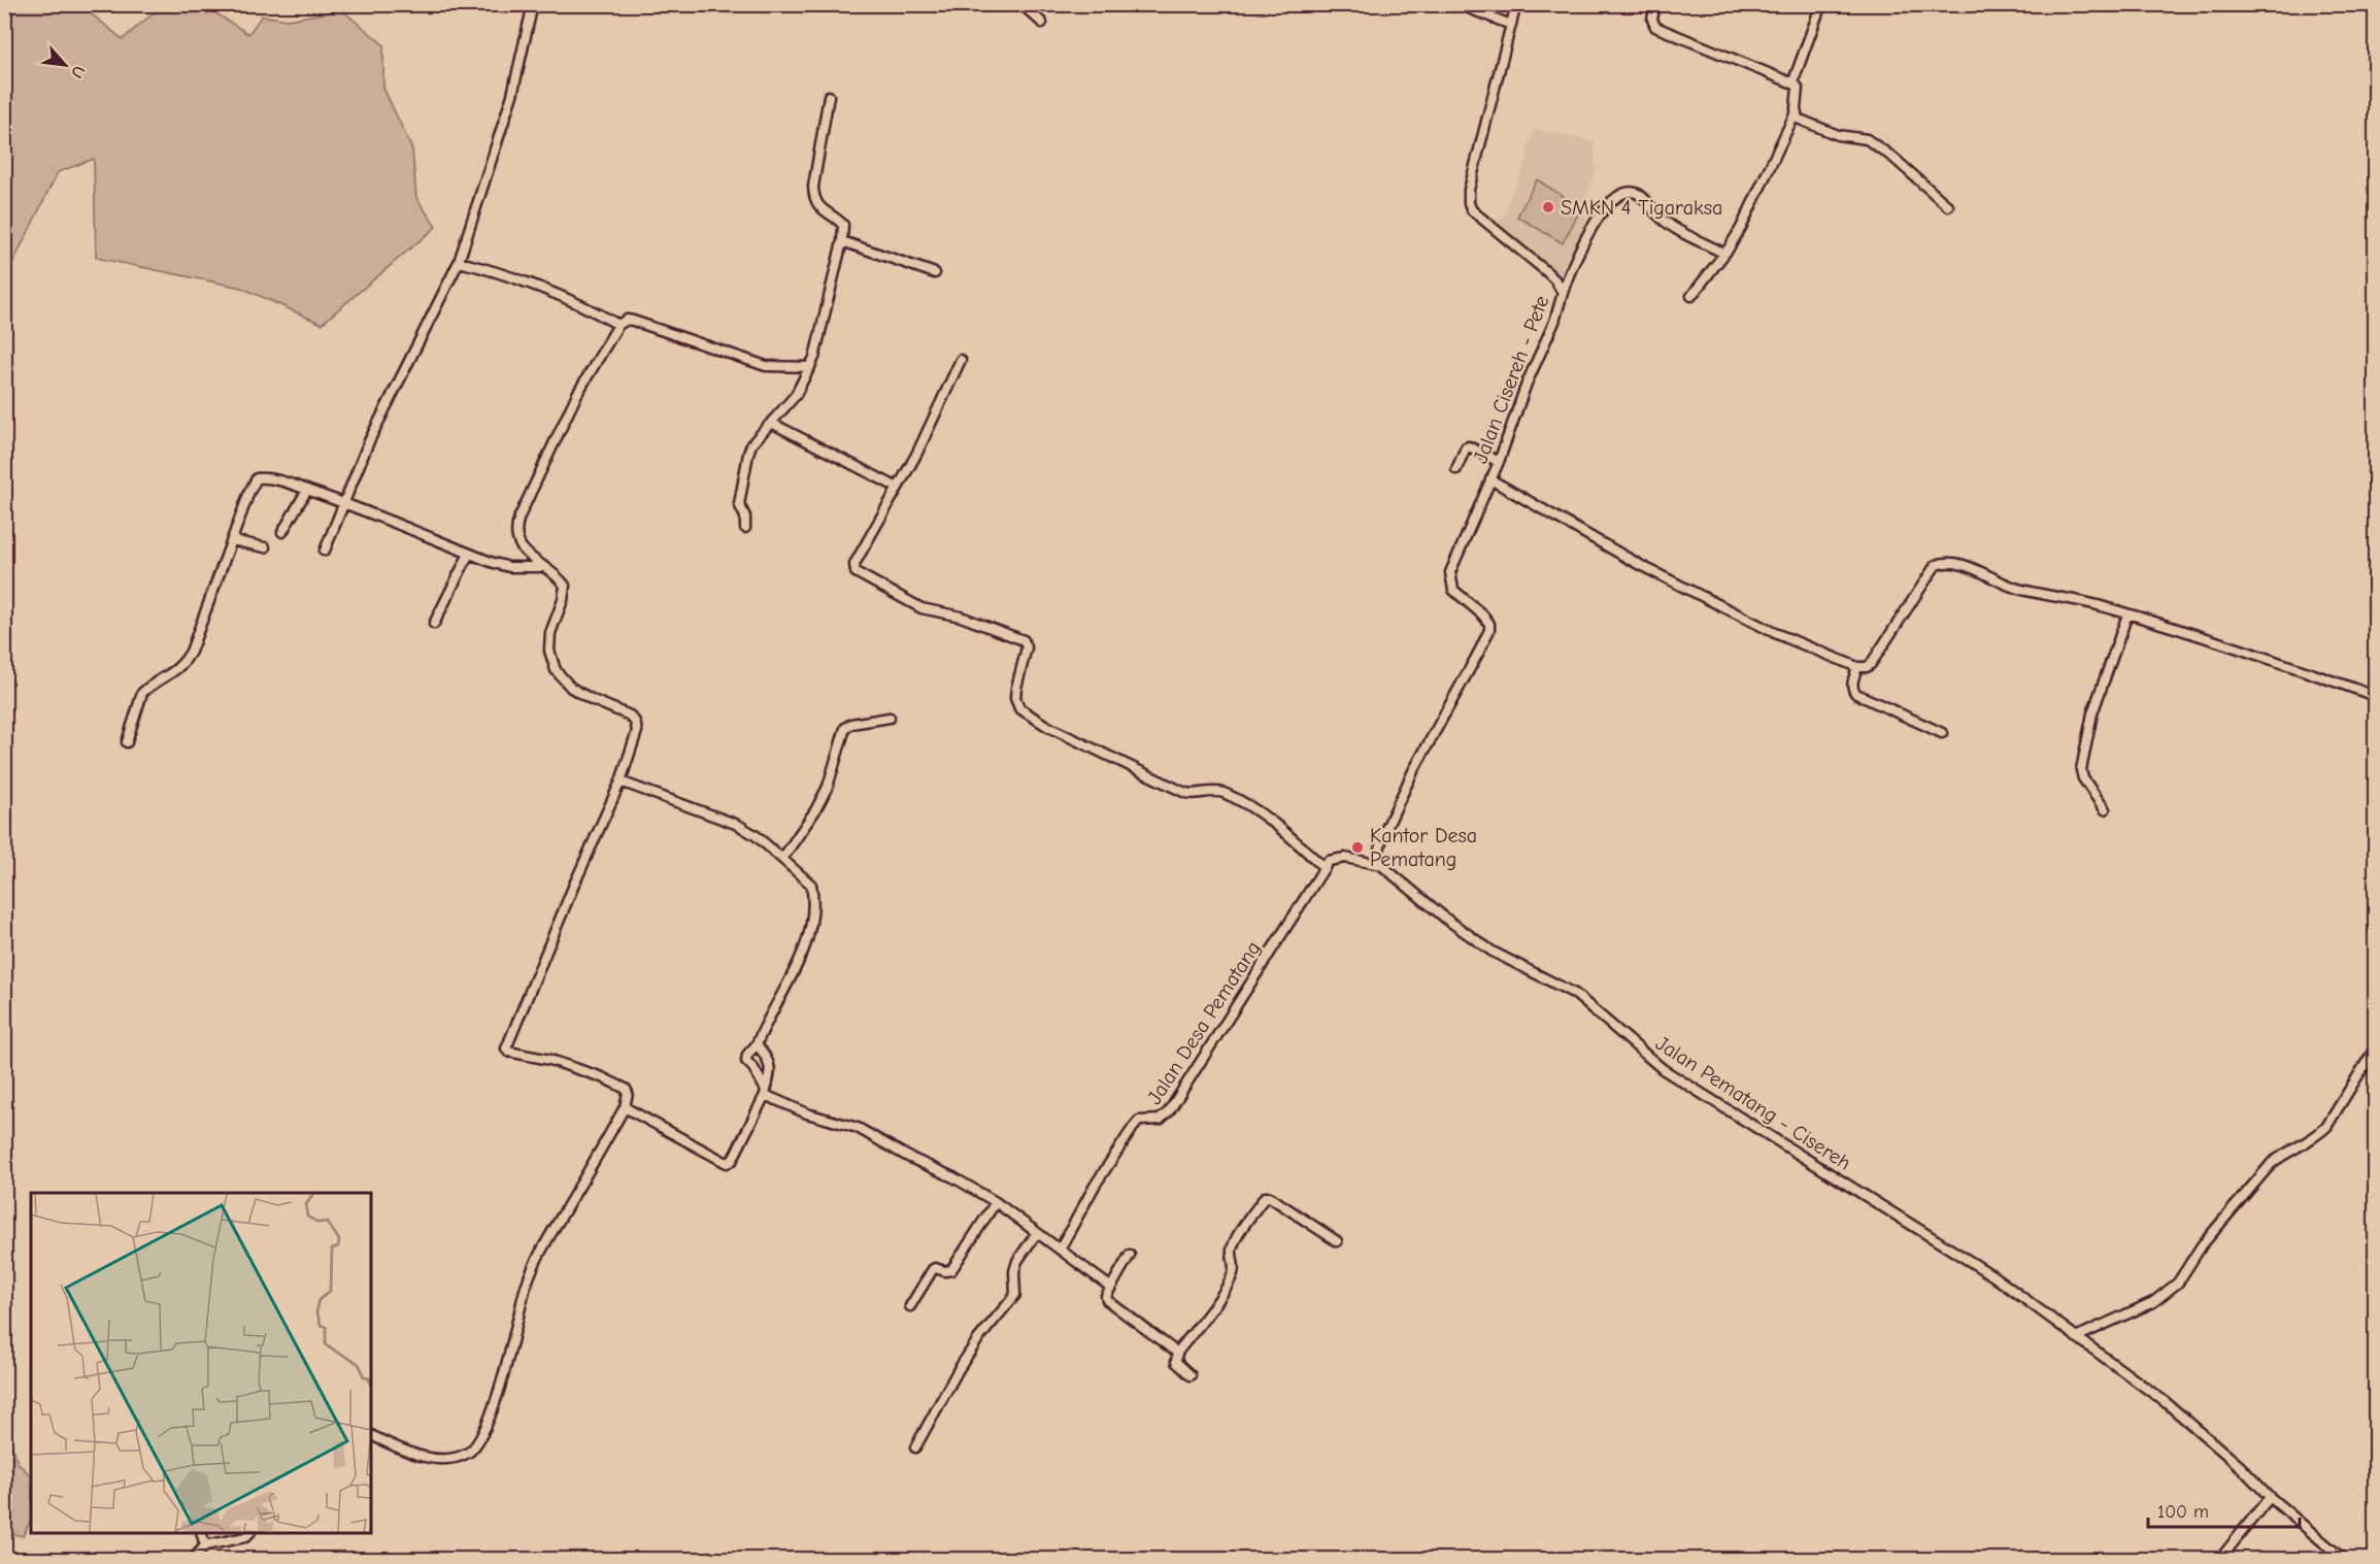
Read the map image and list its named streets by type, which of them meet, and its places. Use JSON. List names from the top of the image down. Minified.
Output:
{"streets":{"street":["Jalan Cisereh - Pete","Jalan Desa Pematang","Jalan Pematang - Cisereh"]},"places":["SMKN 4 Tigaraksa","Kantor Desa Pematang"],"scale_bar":"100 m","north":"bottom right"}
